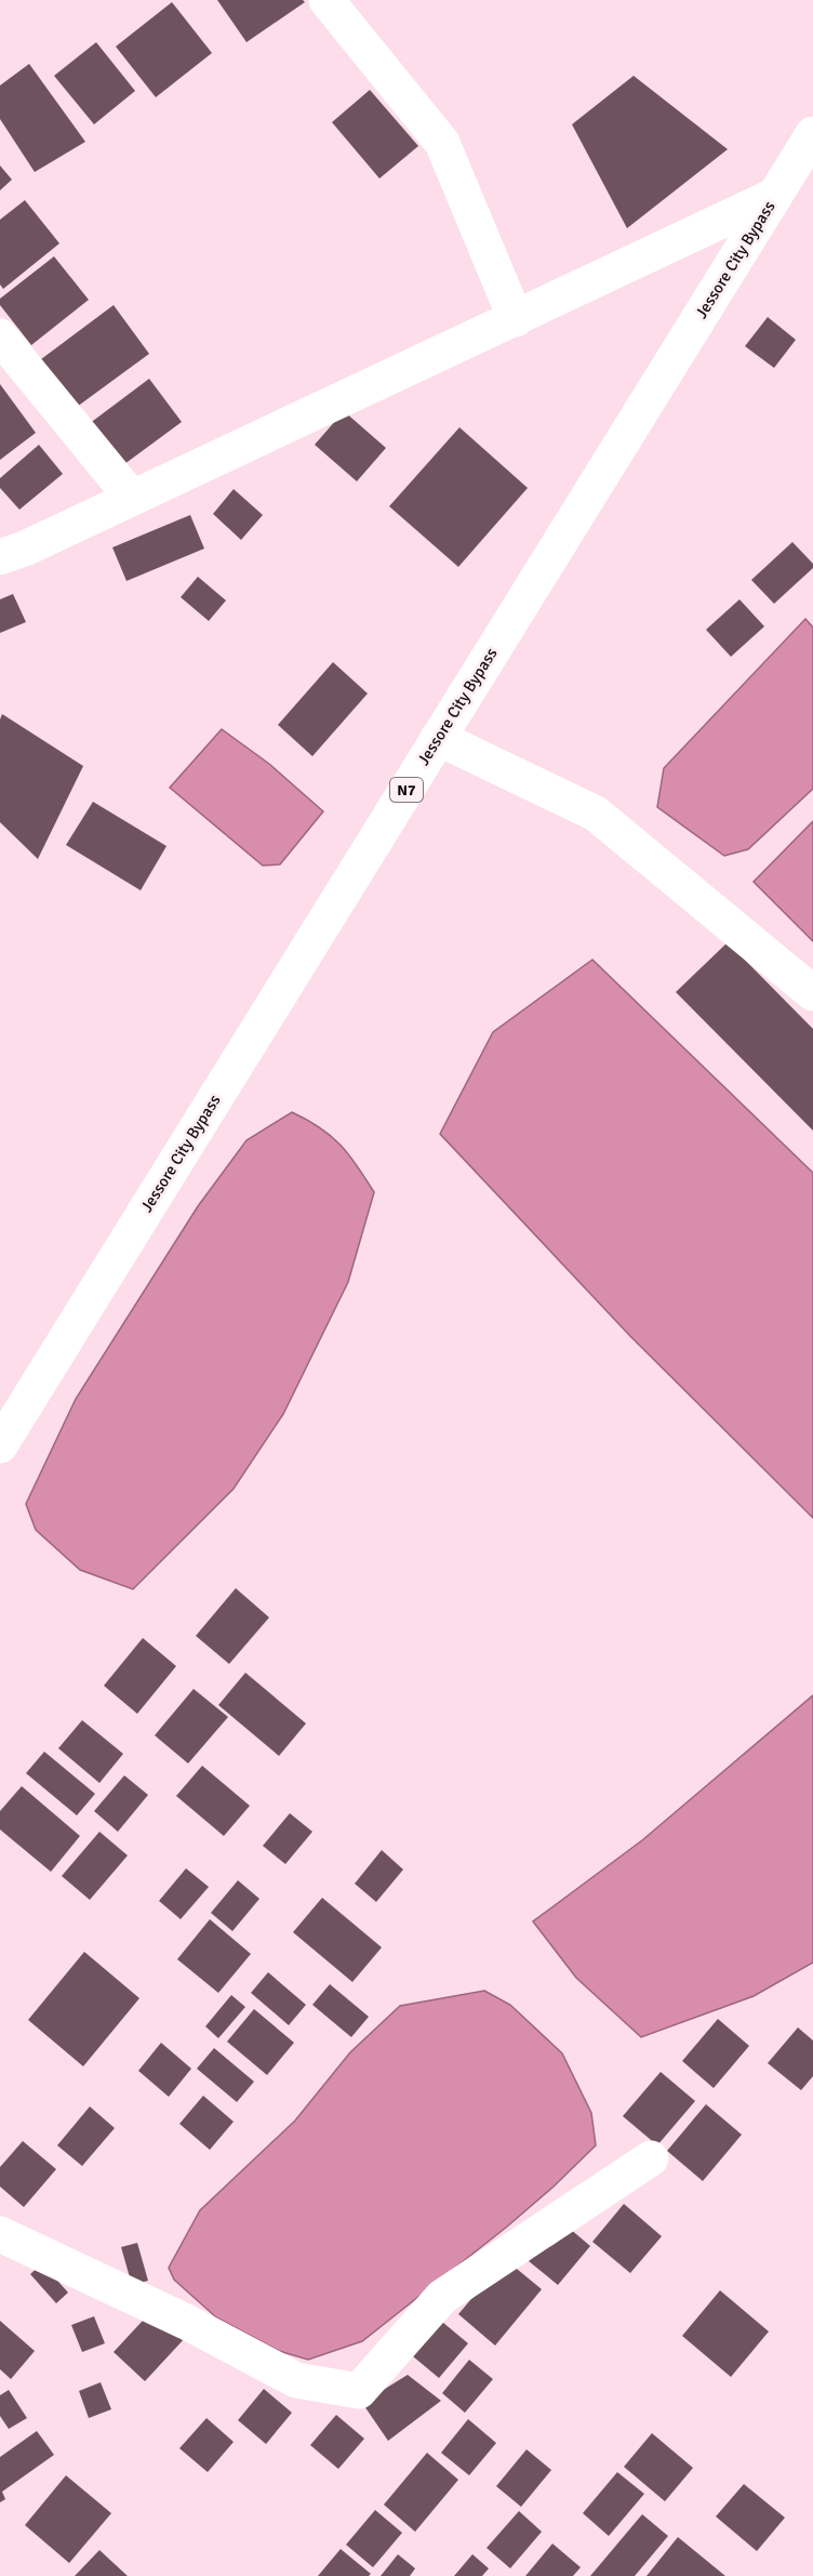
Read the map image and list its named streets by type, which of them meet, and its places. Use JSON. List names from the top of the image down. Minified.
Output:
{"streets":{"main road":["Jessore City Bypass","N7"]}}
